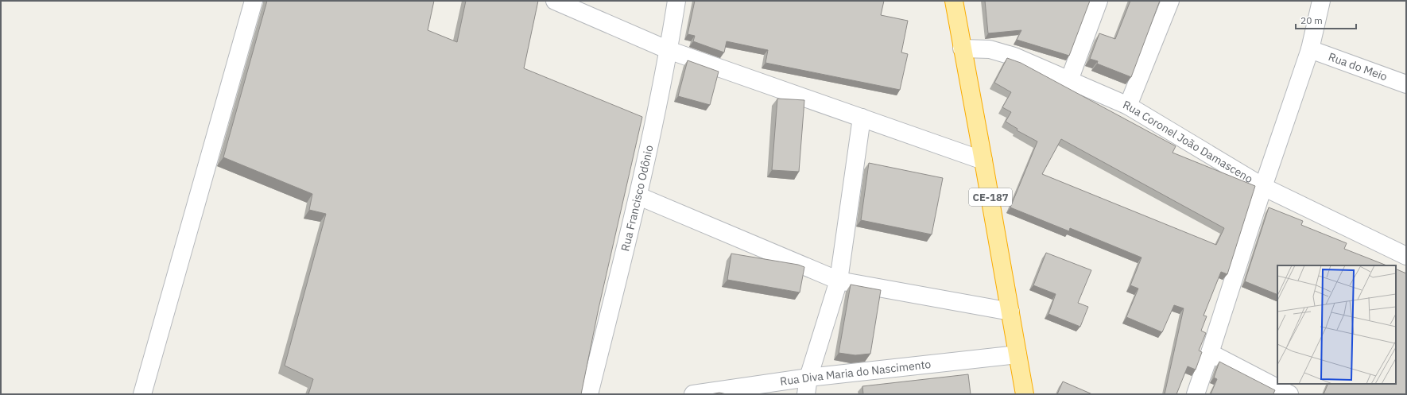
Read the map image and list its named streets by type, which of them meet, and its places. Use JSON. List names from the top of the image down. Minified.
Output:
{"streets":{"highway":["CE-187"],"street":["Rua do Meio","Rua Coronel João Damasceno","Rua Francisco Odônio","Rua Diva Maria do Nascimento"]},"crossings":[["Rua Coronel João Damasceno","CE-187"],["CE-187","Rua Diva Maria do Nascimento"]],"scale_bar":"20 m"}
